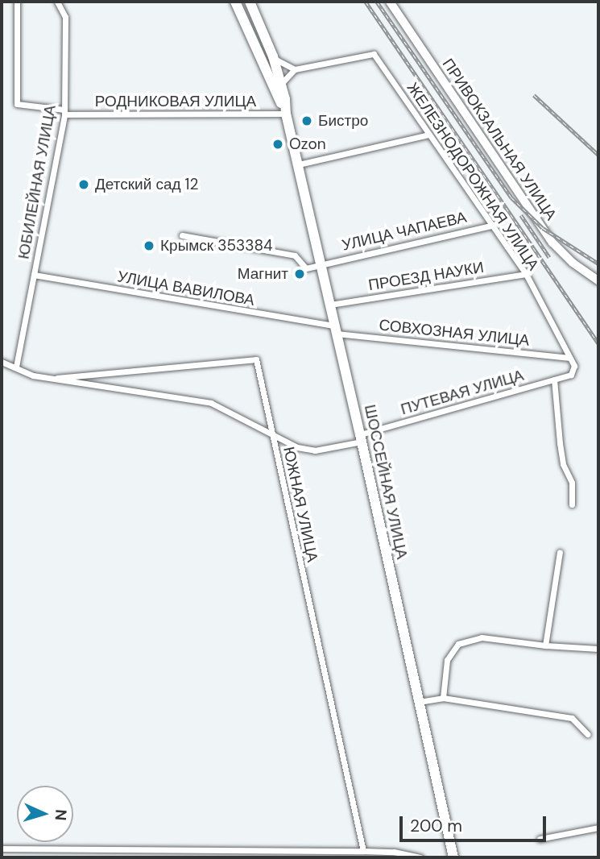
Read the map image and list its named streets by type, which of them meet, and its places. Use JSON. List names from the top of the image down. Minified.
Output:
{"streets":{"highway":["ШОССЕЙНАЯ УЛИЦА"],"main road":["ПРИВОКЗАЛЬНАЯ УЛИЦА"],"street":["РОДНИКОВАЯ УЛИЦА","ЖЕЛЕЗНОДОРОЖНАЯ УЛИЦА","ЮБИЛЕЙНАЯ УЛИЦА","УЛИЦА ЧАПАЕВА","ПРОЕЗД НАУКИ","УЛИЦА ВАВИЛОВА","СОВХОЗНАЯ УЛИЦА","ПУТЕВАЯ УЛИЦА","ЮЖНАЯ УЛИЦА"]},"crossings":[["РОДНИКОВАЯ УЛИЦА","ЮБИЛЕЙНАЯ УЛИЦА"],["РОДНИКОВАЯ УЛИЦА","ШОССЕЙНАЯ УЛИЦА"],["ЖЕЛЕЗНОДОРОЖНАЯ УЛИЦА","УЛИЦА ЧАПАЕВА"],["ЖЕЛЕЗНОДОРОЖНАЯ УЛИЦА","ПРОЕЗД НАУКИ"],["ЖЕЛЕЗНОДОРОЖНАЯ УЛИЦА","СОВХОЗНАЯ УЛИЦА"],["ЖЕЛЕЗНОДОРОЖНАЯ УЛИЦА","ПУТЕВАЯ УЛИЦА"],["ЮБИЛЕЙНАЯ УЛИЦА","УЛИЦА ВАВИЛОВА"],["УЛИЦА ЧАПАЕВА","ШОССЕЙНАЯ УЛИЦА"],["ПРОЕЗД НАУКИ","ШОССЕЙНАЯ УЛИЦА"],["УЛИЦА ВАВИЛОВА","СОВХОЗНАЯ УЛИЦА"],["УЛИЦА ВАВИЛОВА","ШОССЕЙНАЯ УЛИЦА"],["СОВХОЗНАЯ УЛИЦА","ШОССЕЙНАЯ УЛИЦА"],["ПУТЕВАЯ УЛИЦА","ШОССЕЙНАЯ УЛИЦА"],["ПУТЕВАЯ УЛИЦА","ЮЖНАЯ УЛИЦА"]],"places":["Бистро","Ozon","Детский сад 12","Крымск 353384","Магнит"],"scale_bar":"200 m","north":"right"}
